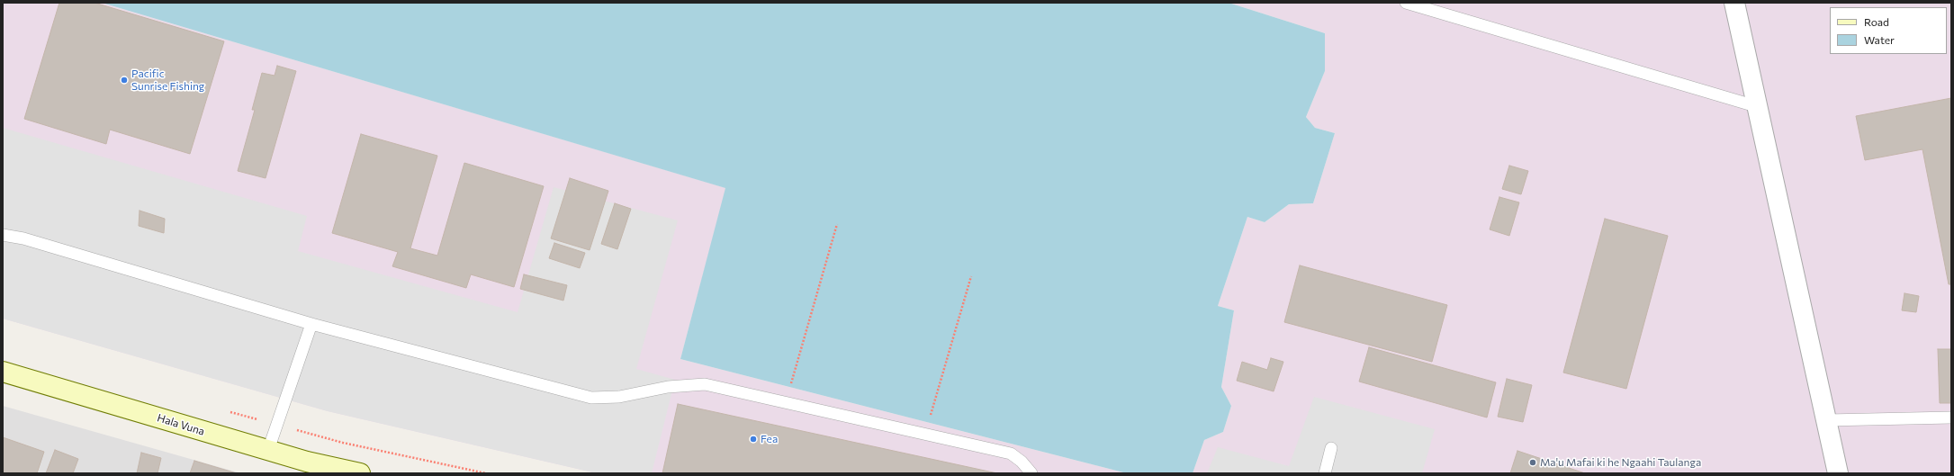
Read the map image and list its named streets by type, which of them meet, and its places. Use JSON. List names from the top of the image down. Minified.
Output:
{"streets":{"main road":["Hala Vuna"]},"places":["Pacific Sunrise Fishing","Fea","Ma'u Mafai ki he Ngaahi Taulanga"],"legend":["Road","Water"]}
